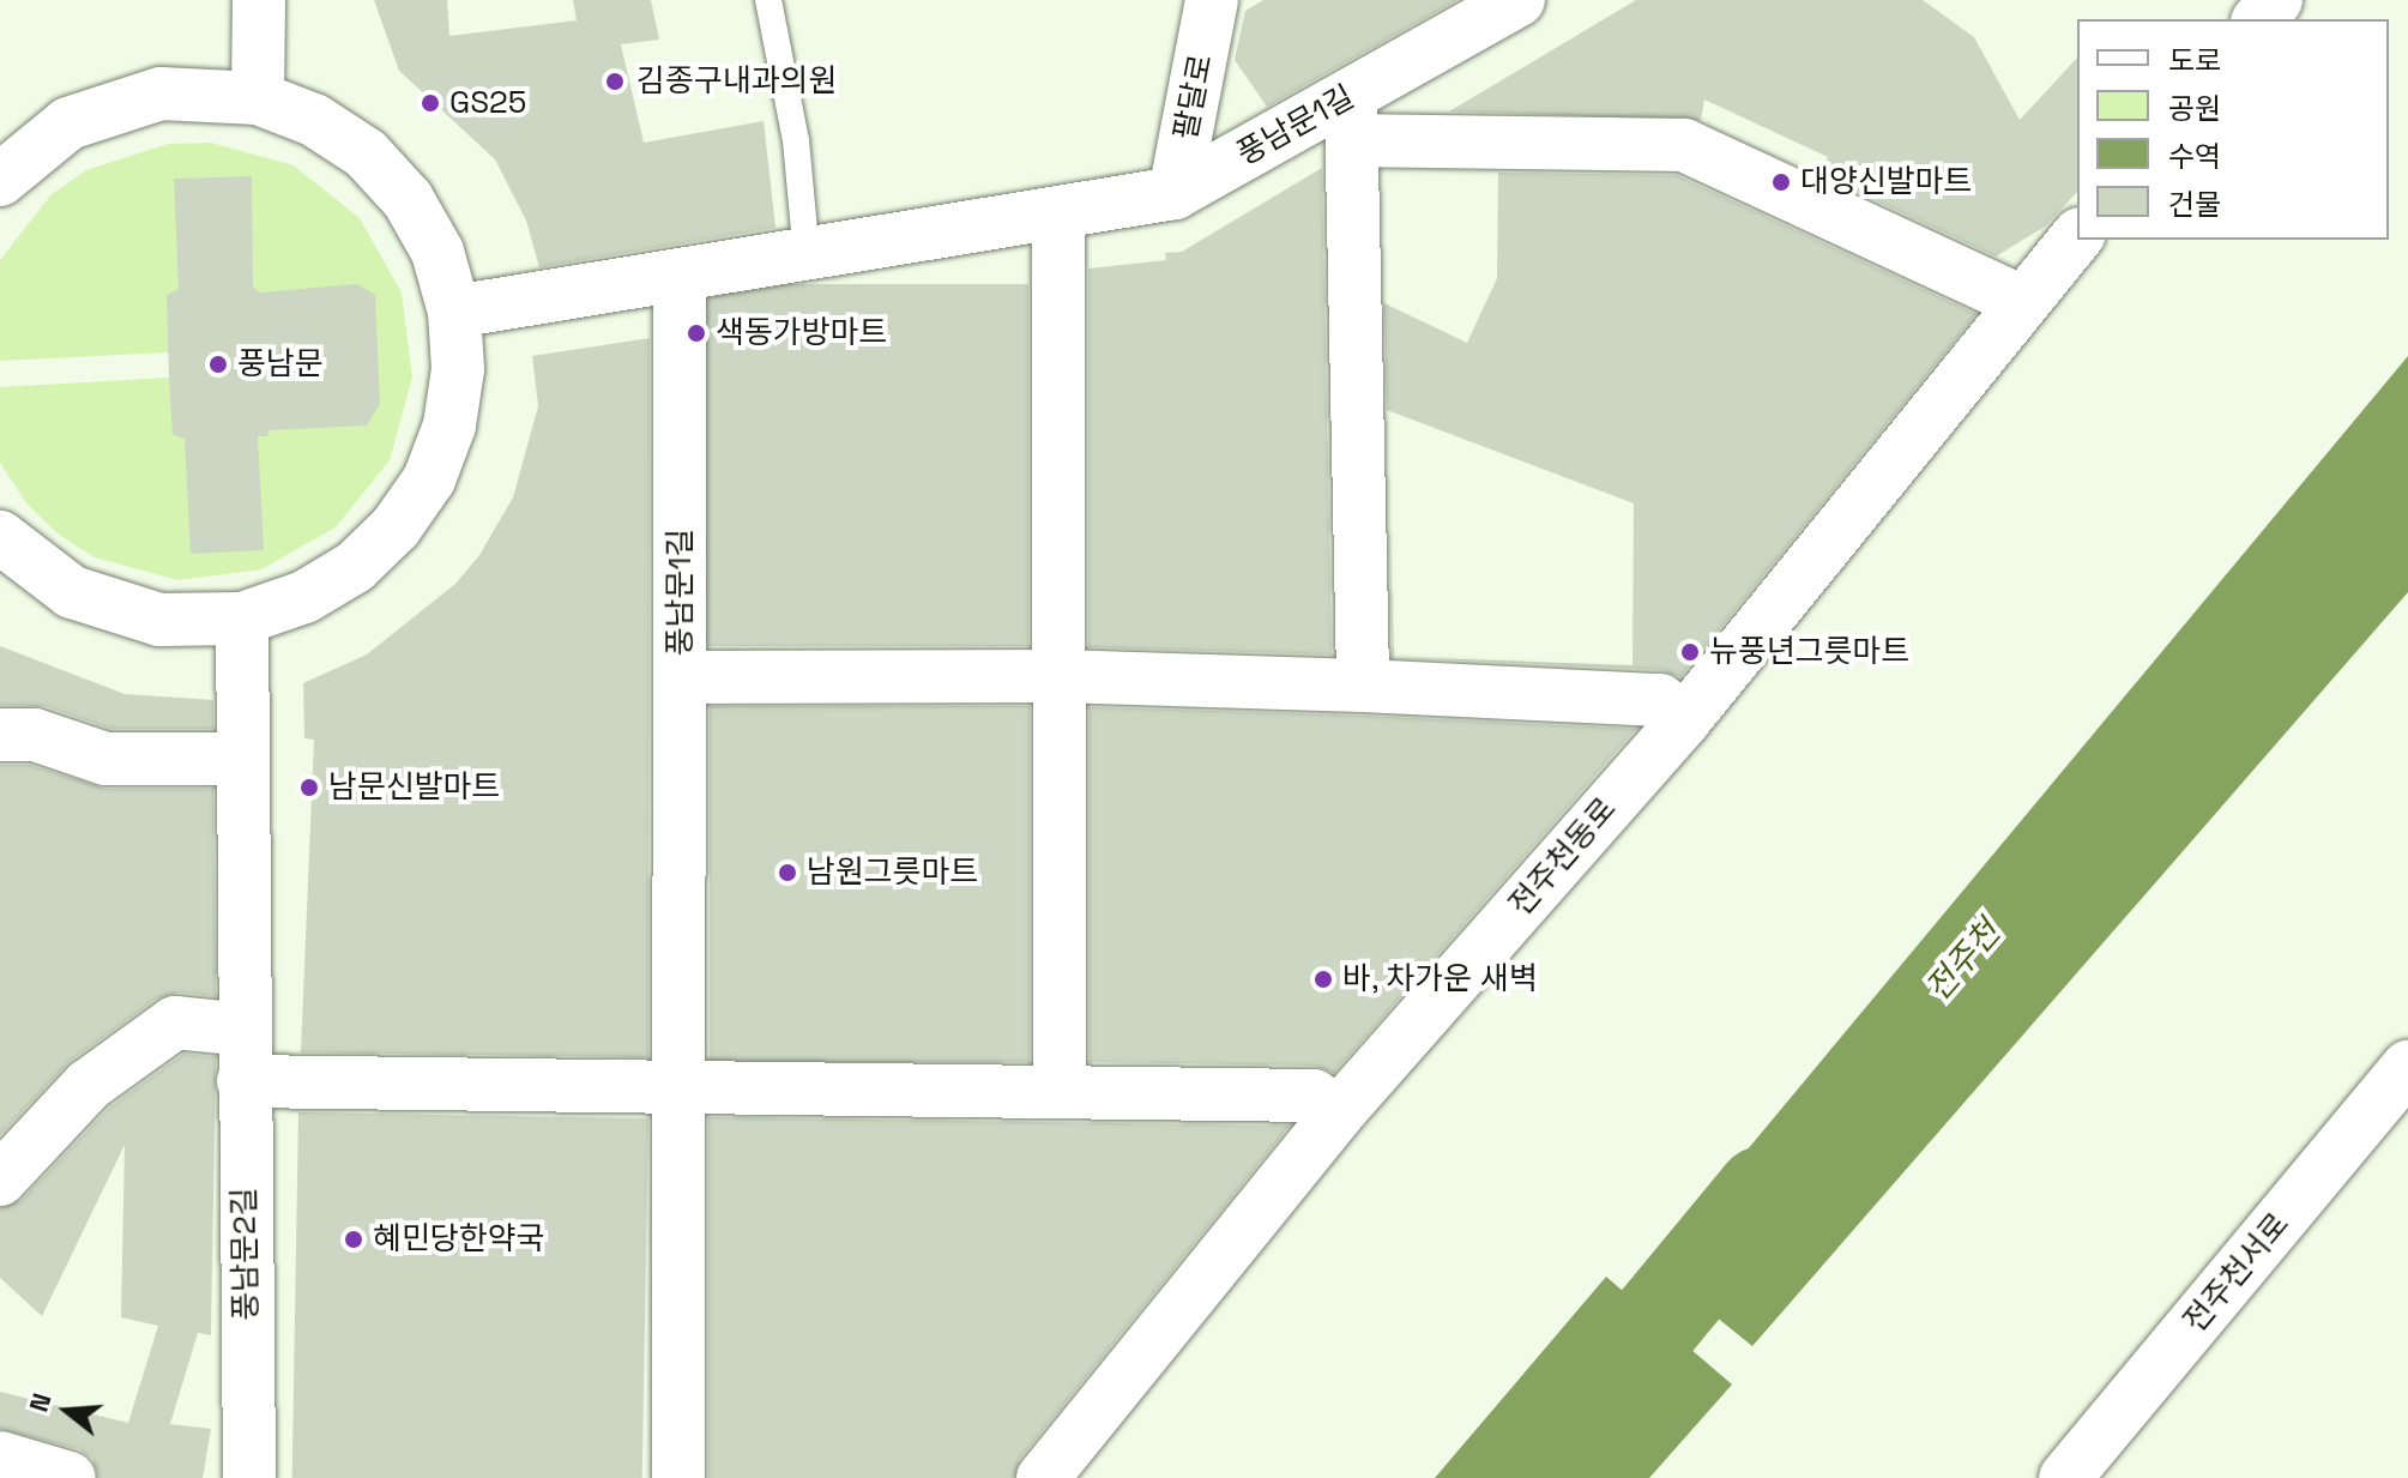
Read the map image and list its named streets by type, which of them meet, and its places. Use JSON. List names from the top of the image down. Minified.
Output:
{"streets":{"street":["팔달로","풍남문1길","전주천동로","풍남문2길","전주천서로"]},"crossings":[["팔달로","풍남문1길"]],"water":["전주천"],"places":["김종구내과의원","GS25","대양신발마트","색동가방마트","풍남문","뉴풍년그릇마트","남문신발마트","남원그릇마트","바, 차가운 새벽","혜민당한약국"],"legend":["도로","공원","수역","건물"],"north":"left"}
